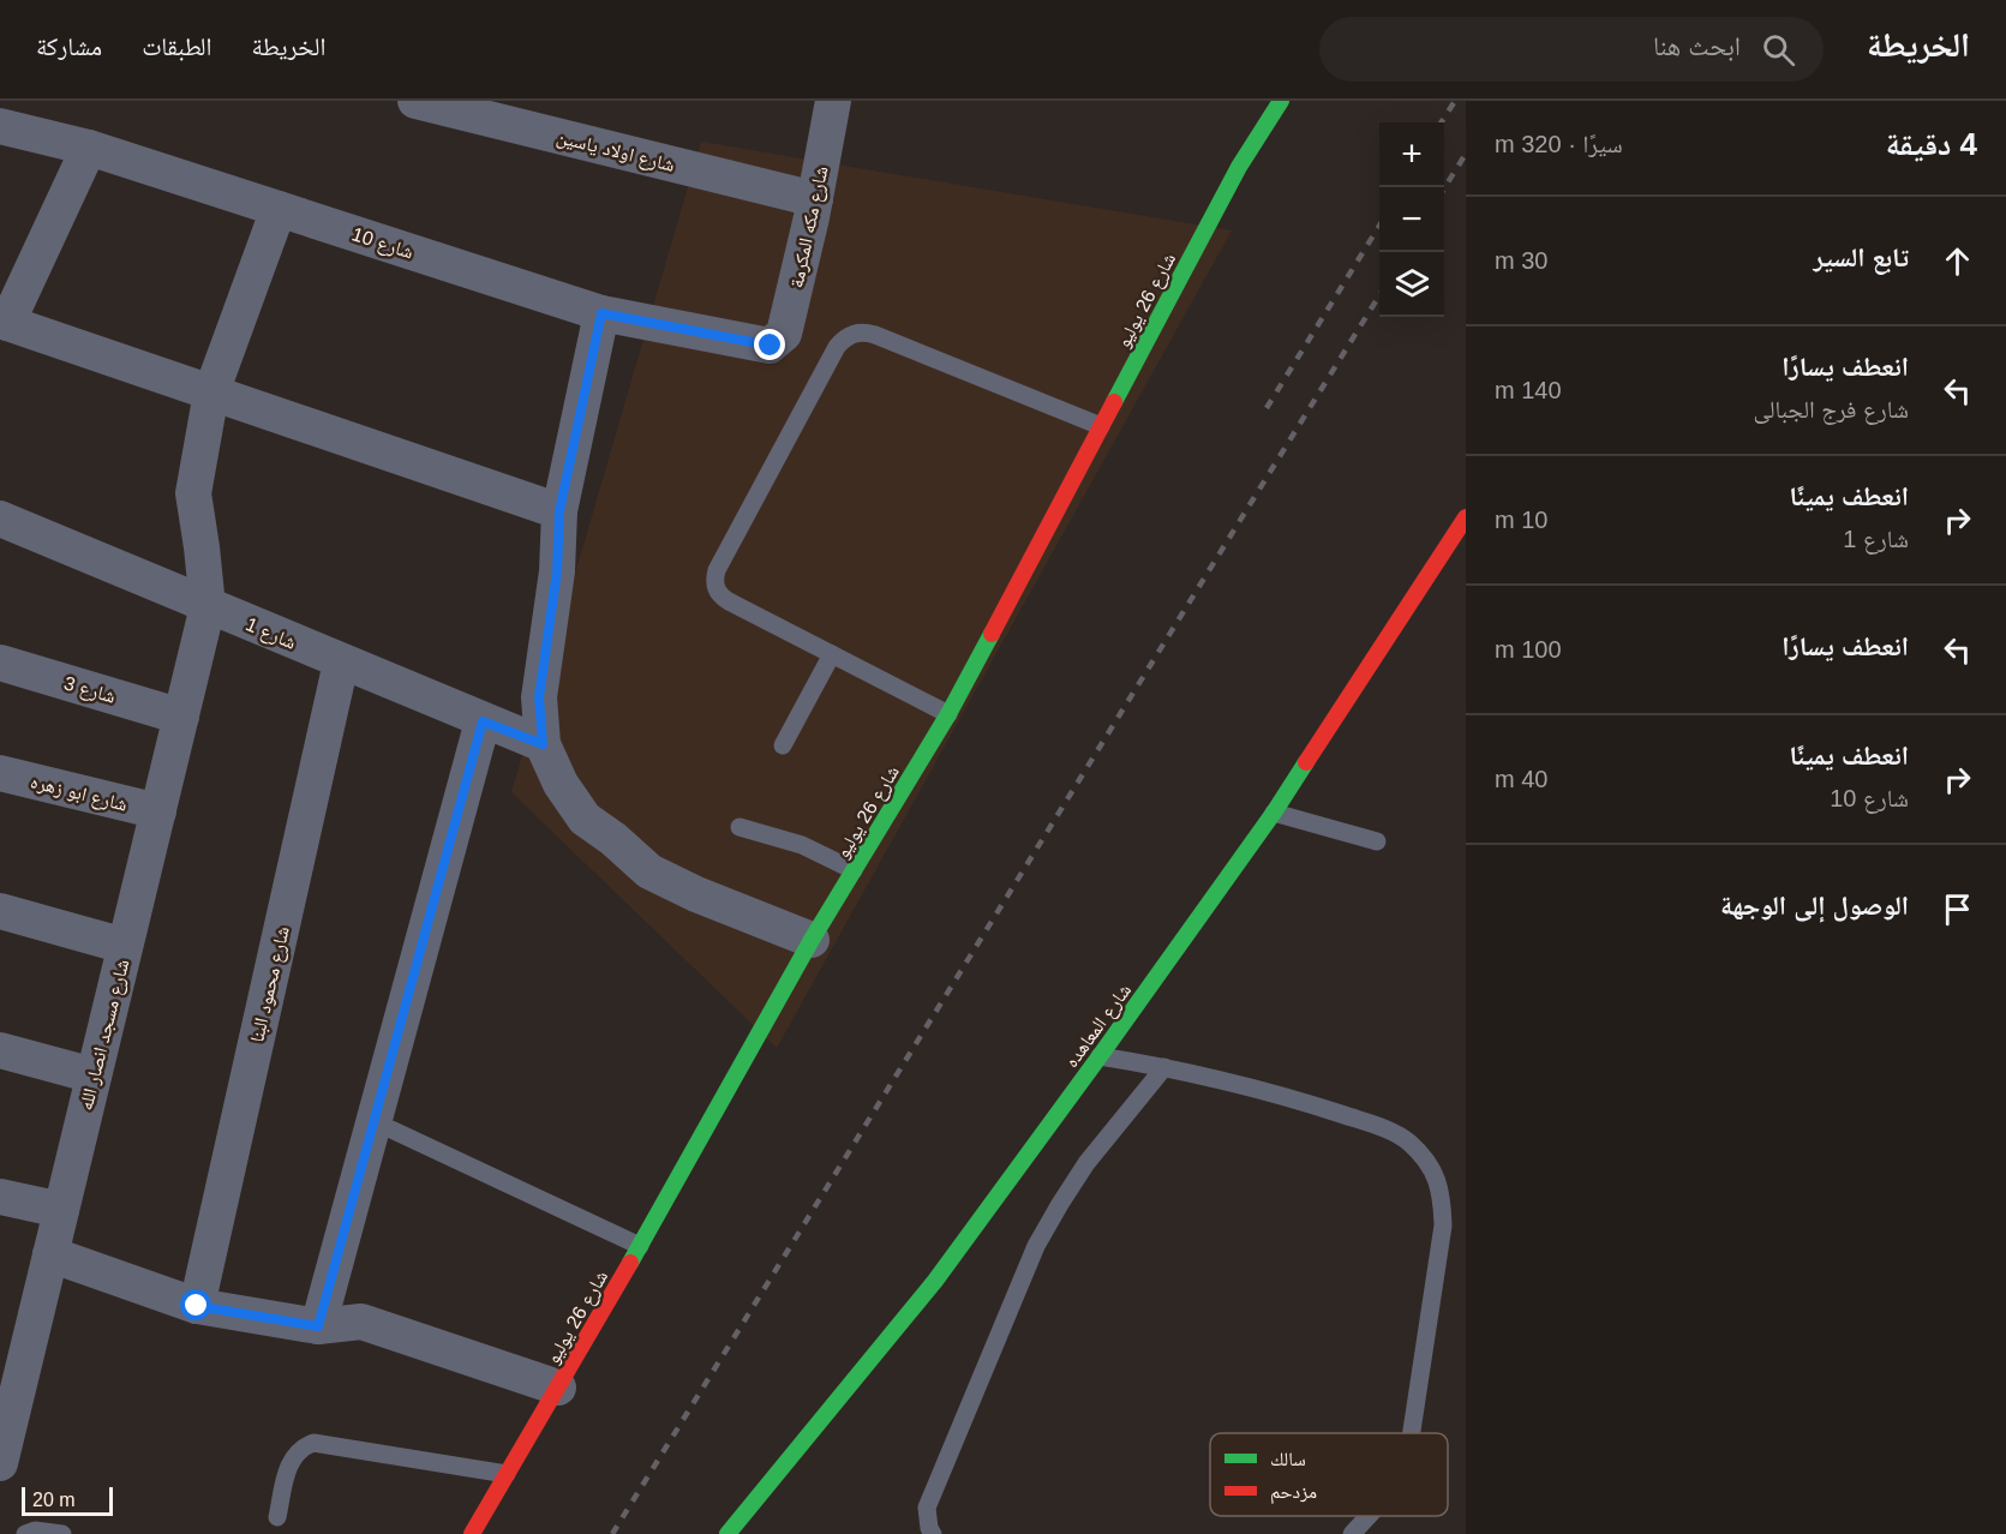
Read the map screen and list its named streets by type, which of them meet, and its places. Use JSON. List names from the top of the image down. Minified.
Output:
{"streets":{"street":["شارع اولاد ياسين","شارع مكه المكرمة","شارع 10","شارع 26 يوليو","شارع 1","شارع 3","شارع ابو زهره","شارع محمود البنا","شارع المعاهده","شارع مسجد انصار الله"]},"crossings":[["شارع اولاد ياسين","شارع مكه المكرمة"],["شارع مكه المكرمة","شارع 10"],["شارع 10","شارع مسجد انصار الله"],["شارع 1","شارع محمود البنا"],["شارع 1","شارع مسجد انصار الله"],["شارع 3","شارع مسجد انصار الله"],["شارع ابو زهره","شارع مسجد انصار الله"]],"legend":["سالك","مزدحم"],"scale_bar":"20 m","page":{"header":"الخريطة","search":"ابحث هنا","nav":["الخريطة","الطبقات","مشاركة"],"heading":["4 دقيقة","سيرًا · 320 m"],"map_buttons":["+","−"],"list":[["تابع السير","30 m"],["انعطف يسارًا","شارع فرج الجبالى","140 m"],["انعطف يمينًا","شارع 1","10 m"],["انعطف يسارًا","100 m"],["انعطف يمينًا","شارع 10","40 m"],"الوصول إلى الوجهة"],"scale":"20 m"}}
